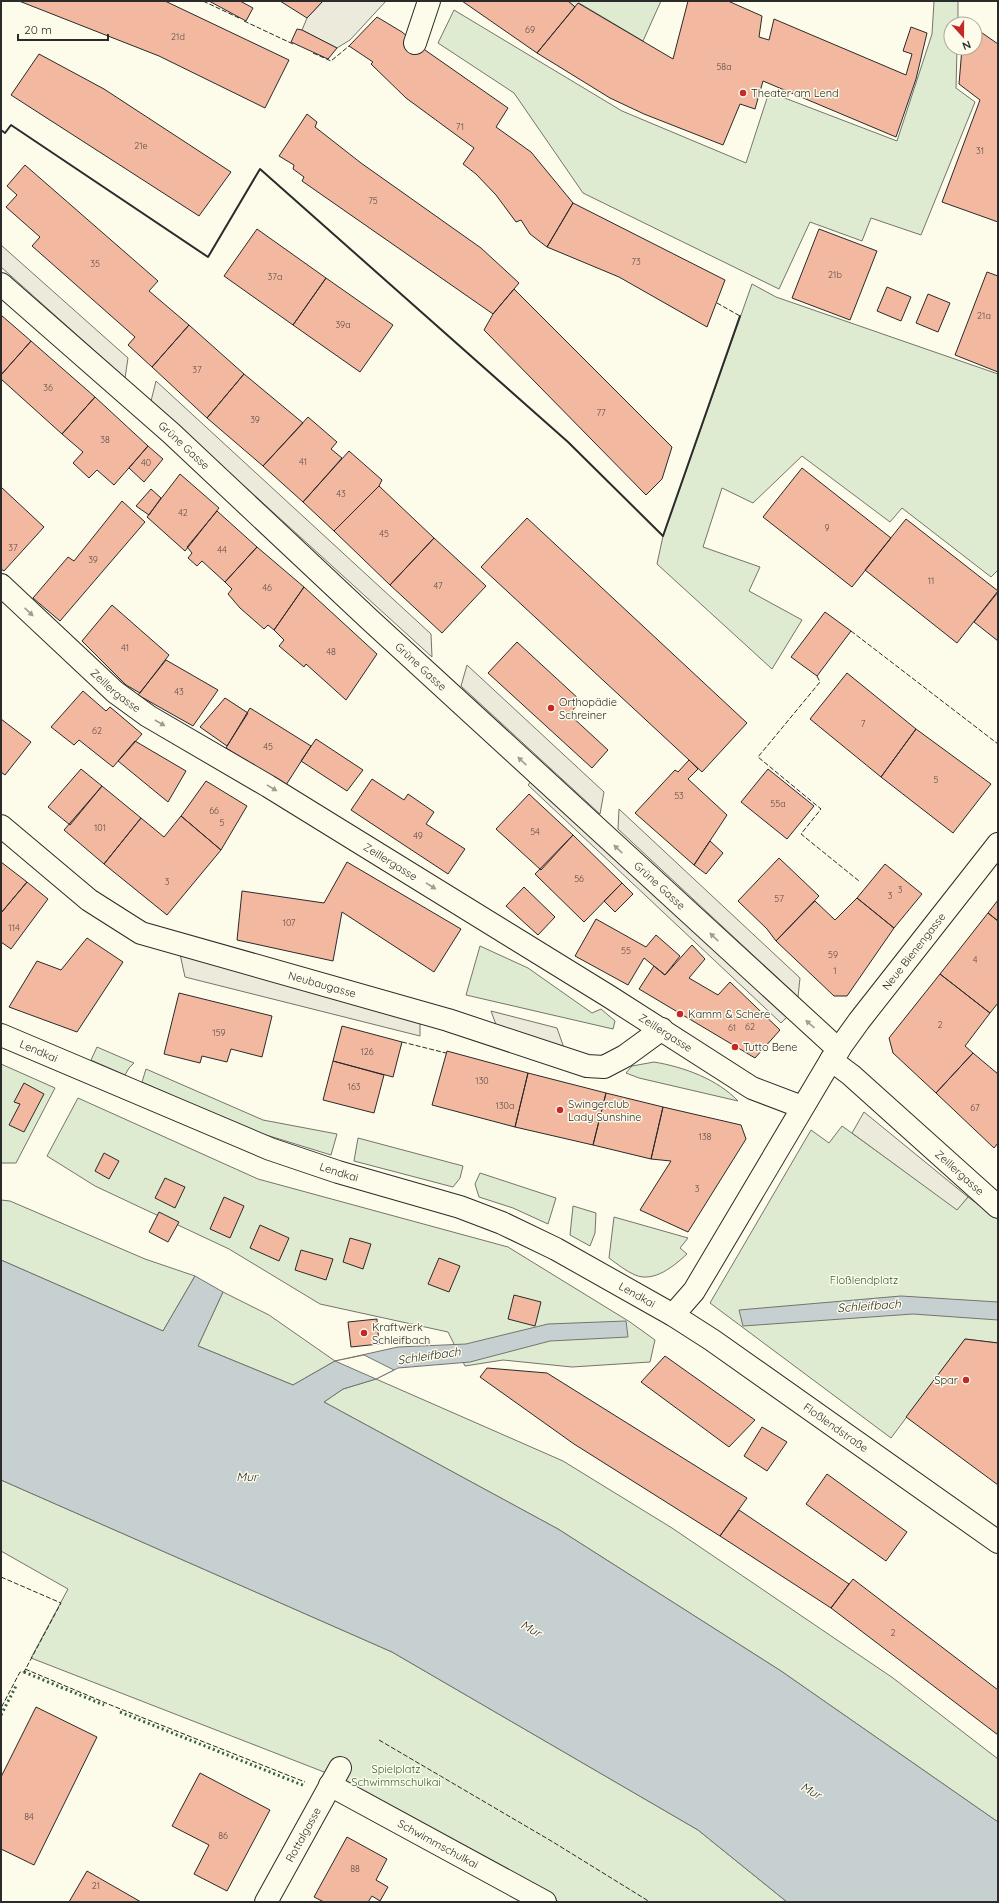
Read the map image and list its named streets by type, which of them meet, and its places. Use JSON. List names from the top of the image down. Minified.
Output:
{"streets":{"street":["Grüne Gasse","Zeillergasse","Neue Bienengasse","Neubaugasse","Lendkai","Floßlendstraße","Rottalgasse","Schwimmschulkai"]},"crossings":[["Grüne Gasse","Zeillergasse"],["Grüne Gasse","Neue Bienengasse"],["Zeillergasse","Neue Bienengasse"],["Zeillergasse","Neubaugasse"],["Lendkai","Floßlendstraße"],["Rottalgasse","Schwimmschulkai"]],"one_way":["Grüne Gasse","Zeillergasse"],"water":["Schleifbach","Mur"],"parks":["Floßlendplatz","Spielplatz Schwimmschulkai"],"places":["Theater am Lend","Orthopädie Schreiner","Kamm & Schere","Tutto Bene","Swingerclub Lady Sunshine","Kraftwerk Schleifbach","Spar"],"house_numbers":["69","21d","58a","71","21e","31","75","73","35","21b","37a","21a","39a","37","36","77","39","38","41","40","43","42","9","45","37","44","39","11","47","46","41","48","43","7","62","45","5","53","55a","66","5","101","54","49","56","3","3","3","57","107","114","55","59","4","1","2","62","61","159","126","130","163","130a","67","138","3","2","84","86","88","21"],"scale_bar":"20 m","north":"bottom"}
